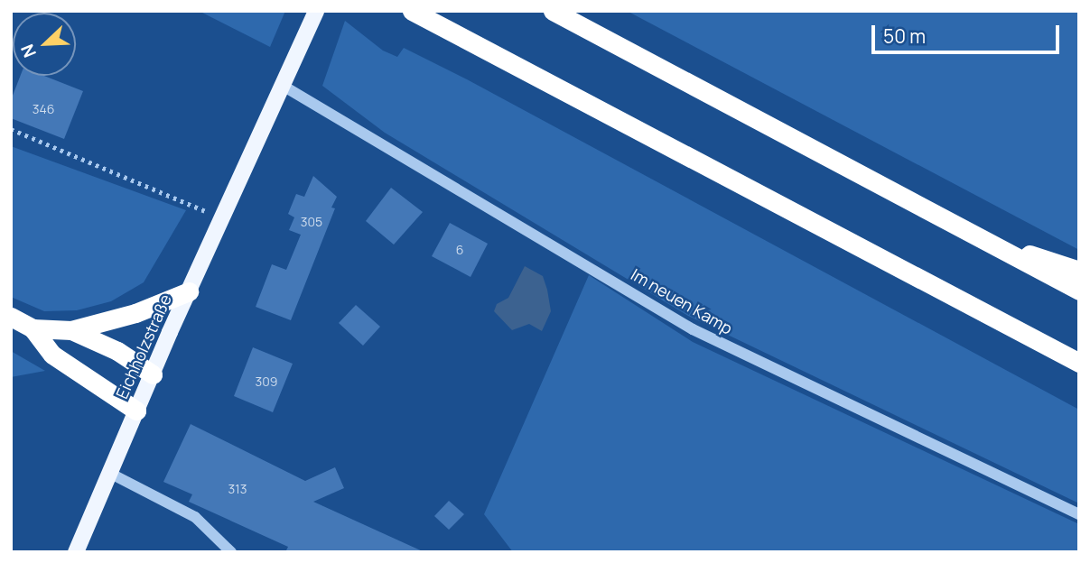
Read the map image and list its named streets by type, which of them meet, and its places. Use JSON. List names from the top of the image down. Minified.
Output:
{"streets":{"main road":["Eichholzstraße"],"street":["Im neuen Kamp"]},"crossings":[["Im neuen Kamp","Eichholzstraße"]],"house_numbers":["346","305","6","309","313"],"scale_bar":"50 m","north":"bottom left"}
